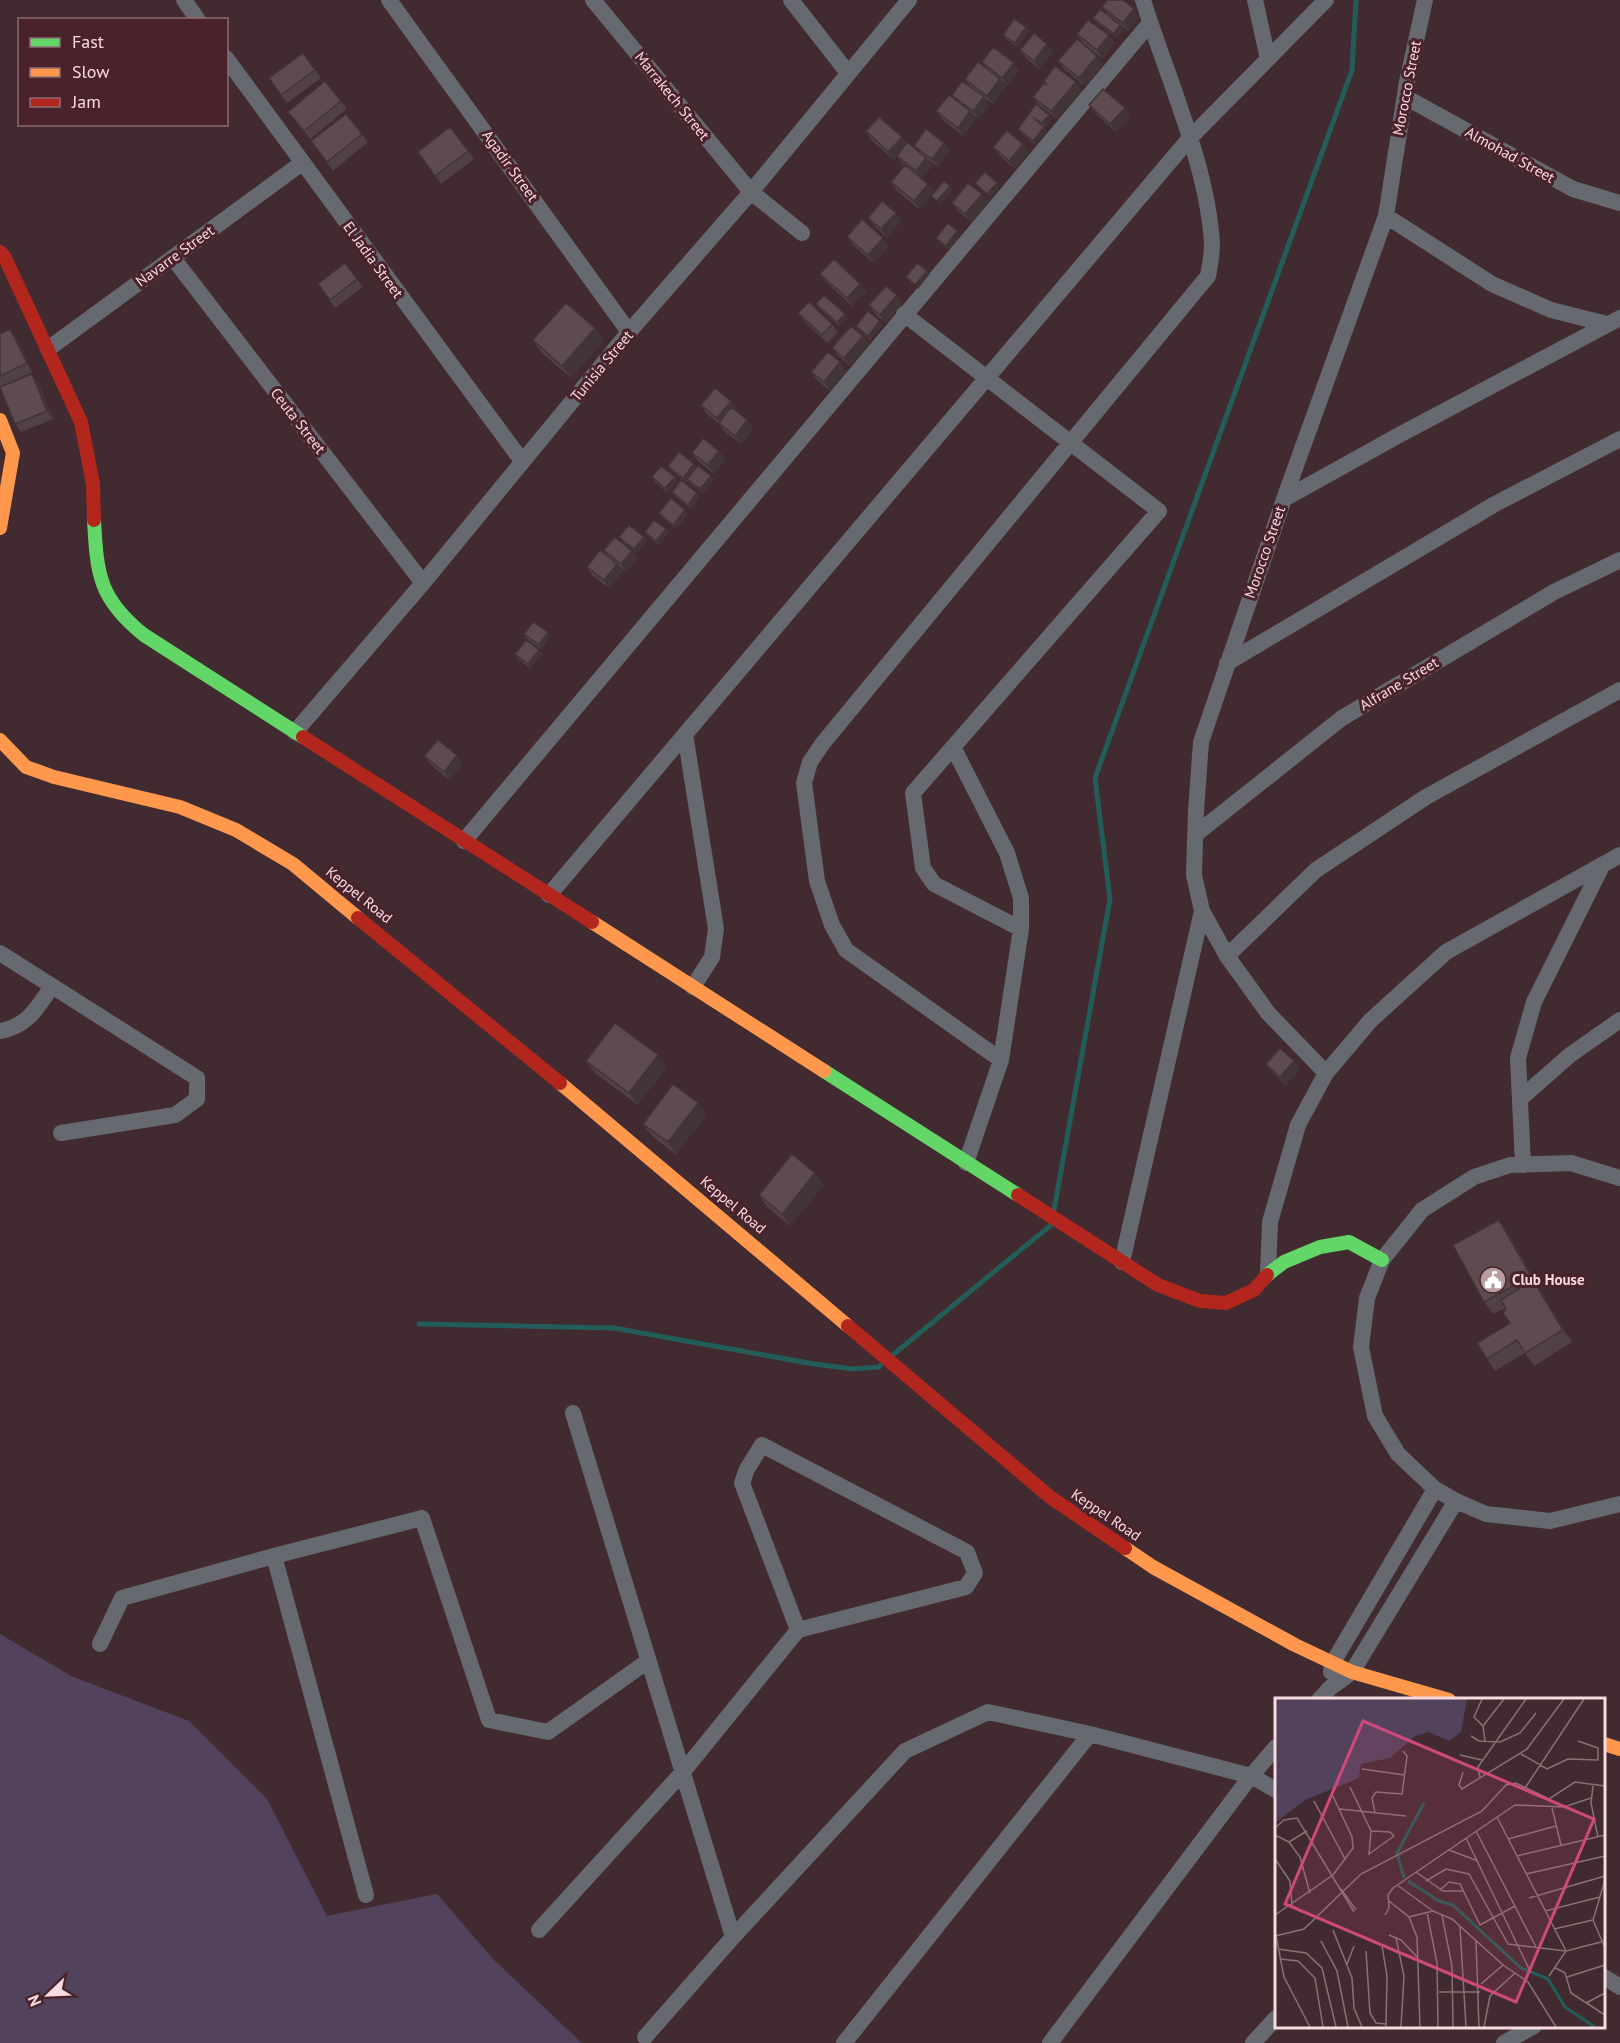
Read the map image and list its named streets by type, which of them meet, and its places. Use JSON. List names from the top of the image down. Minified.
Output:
{"streets":{"street":["Morocco Street","Marrakech Street","Almohad Street","Agadir Street","Navarre Street","El Jadia Street","Tunisia Street","Ceuta Street","Alfrane Street","Keppel Road"]},"crossings":[["Morocco Street","Almohad Street"],["Morocco Street","Alfrane Street"],["Marrakech Street","Tunisia Street"],["Agadir Street","Tunisia Street"],["Navarre Street","El Jadia Street"],["Navarre Street","Ceuta Street"],["El Jadia Street","Tunisia Street"],["Tunisia Street","Ceuta Street"]],"places":{"public building":["Club House"]},"legend":["Fast","Slow","Jam"],"north":"bottom left"}
